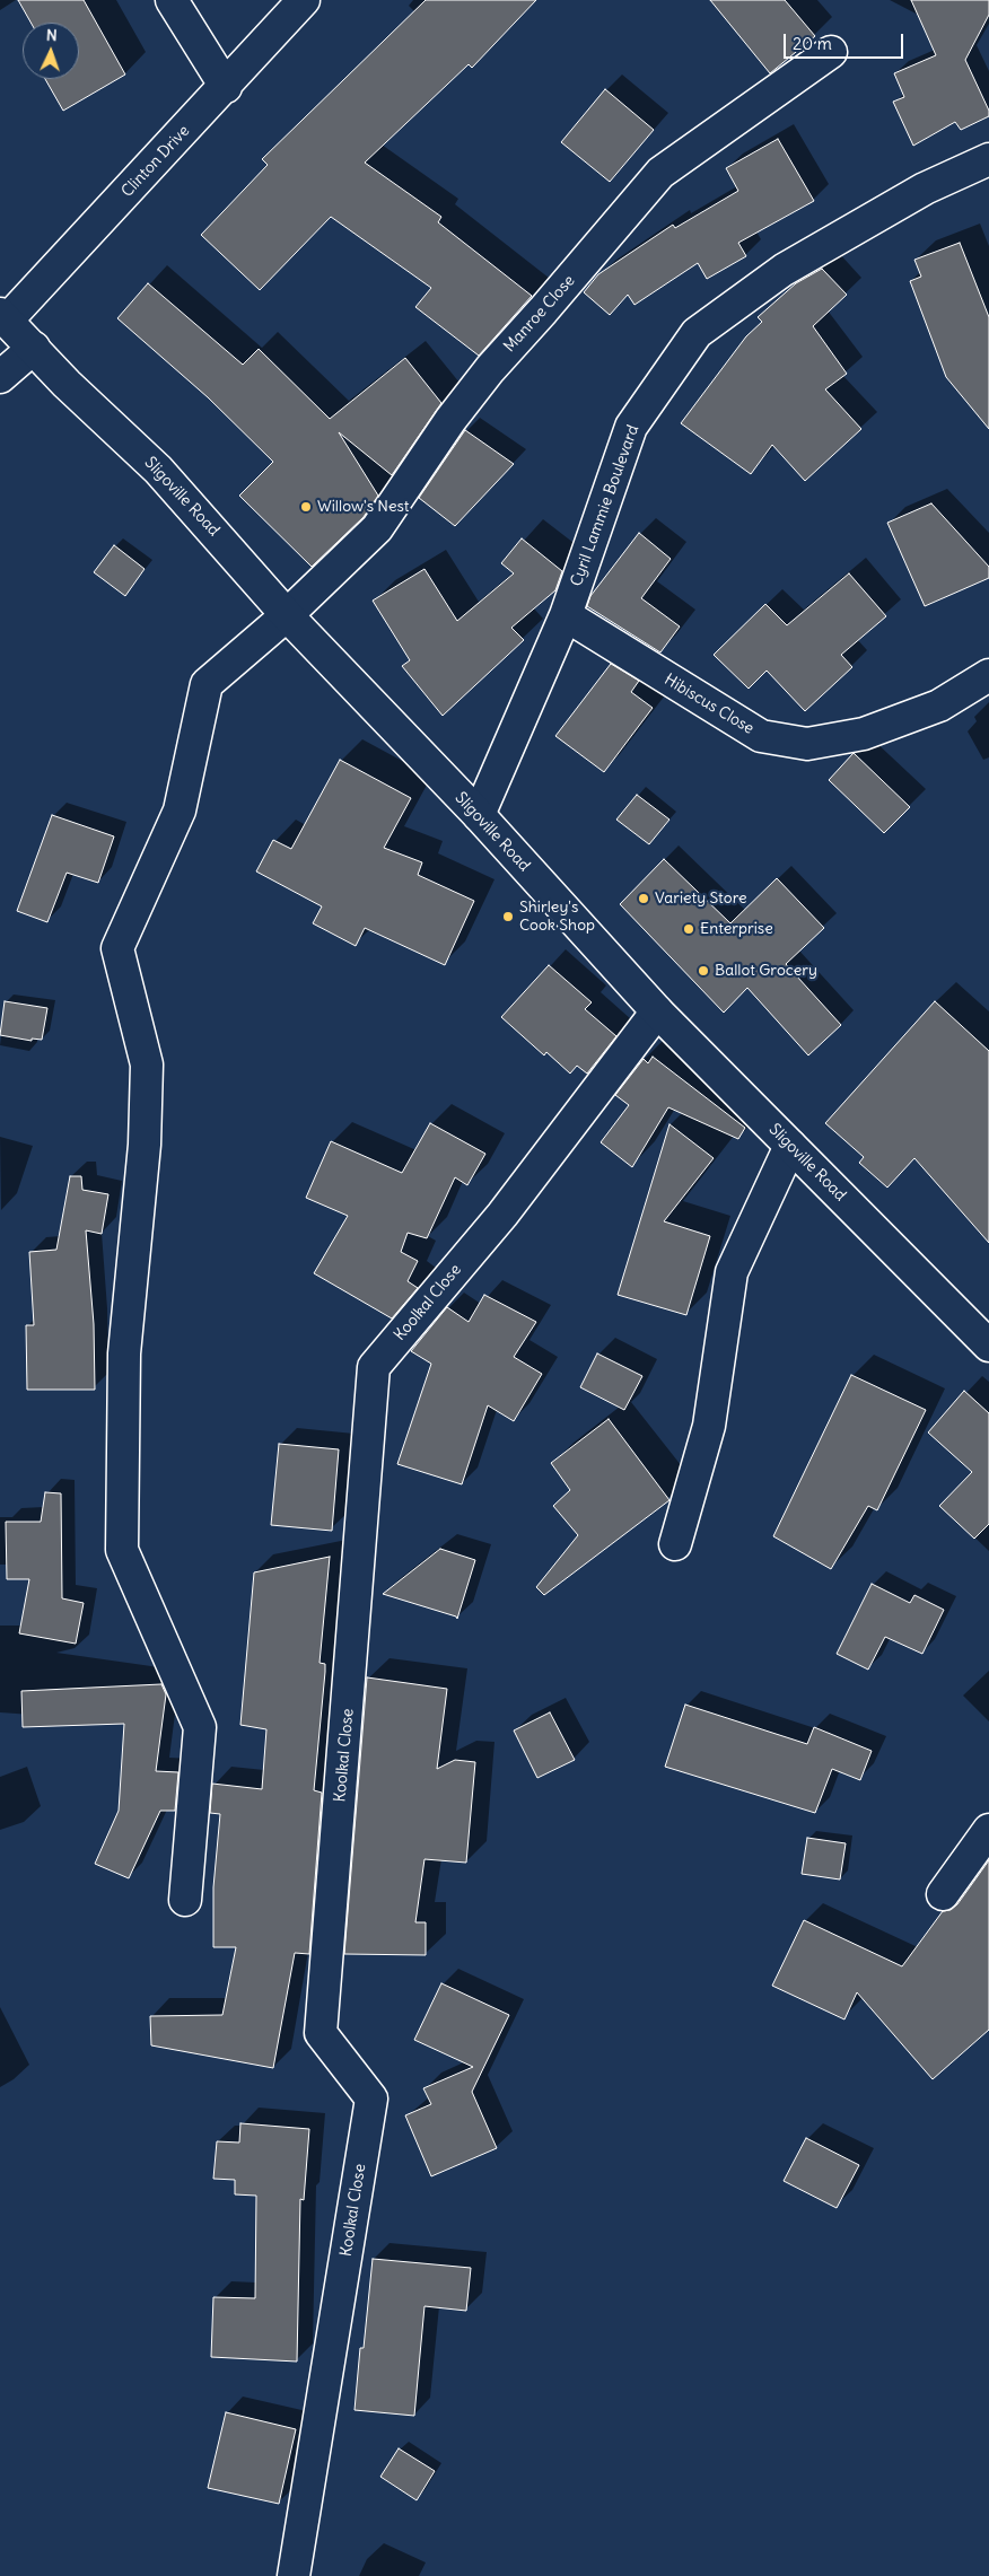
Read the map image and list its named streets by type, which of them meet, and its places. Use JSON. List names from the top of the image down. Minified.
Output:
{"streets":{"street":["Clinton Drive","Manroe Close","Sligoville Road","Cyril Lammie Boulevard","Hibiscus Close","Koolkal Close"]},"crossings":[["Clinton Drive","Sligoville Road"],["Manroe Close","Sligoville Road"],["Sligoville Road","Cyril Lammie Boulevard"],["Sligoville Road","Koolkal Close"],["Cyril Lammie Boulevard","Hibiscus Close"]],"places":["Willow's Nest","Variety Store","Shirley's Cook Shop","Enterprise","Ballot Grocery"],"scale_bar":"20 m","north":"top"}
